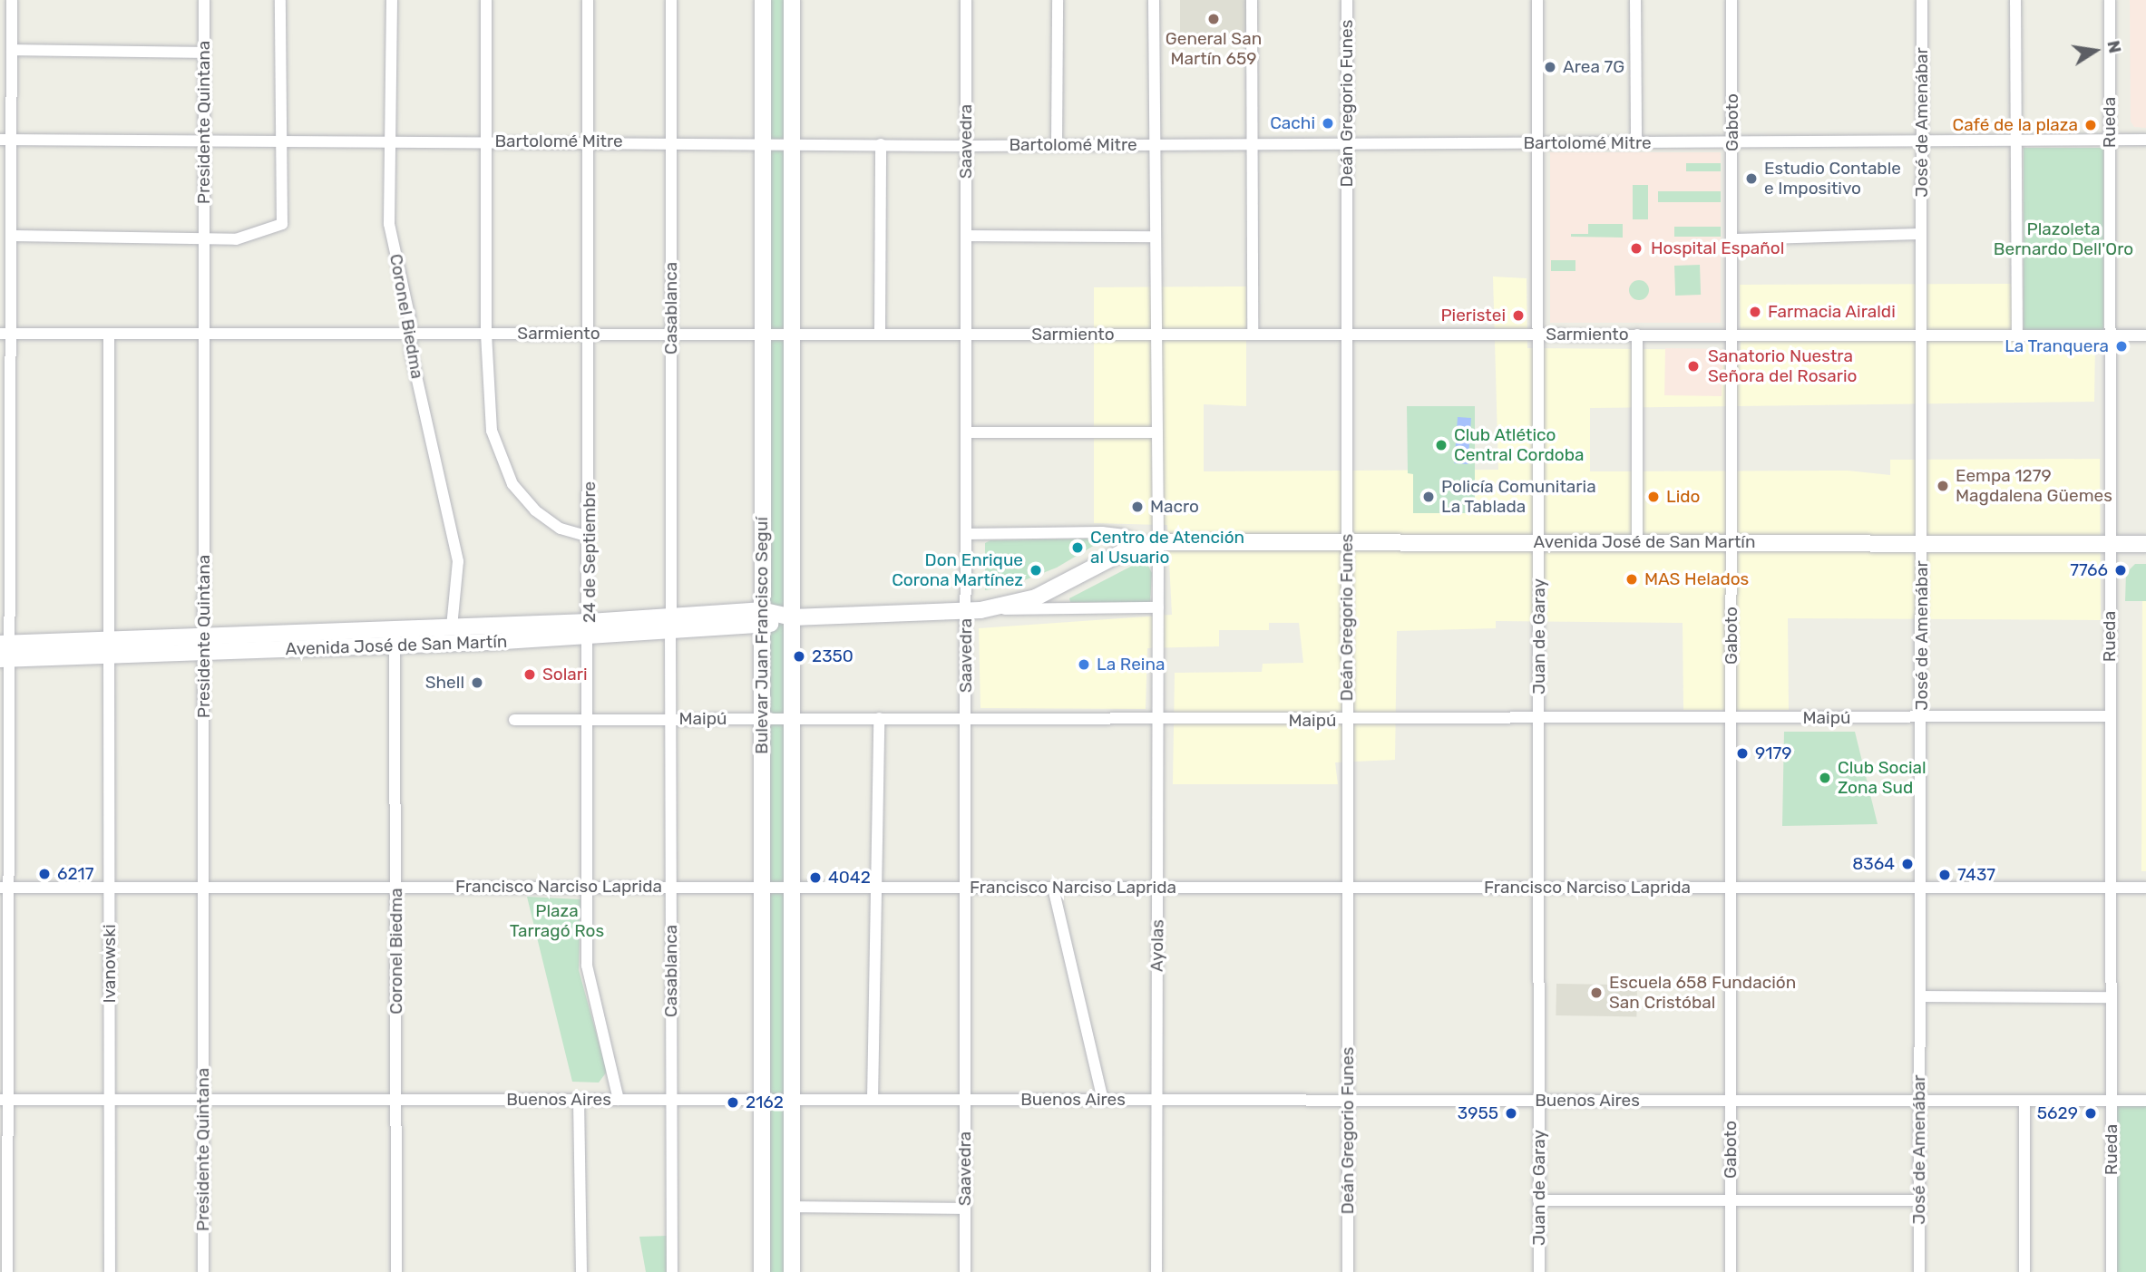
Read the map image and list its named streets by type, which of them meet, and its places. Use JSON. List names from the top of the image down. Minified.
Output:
{"streets":{"main road":["Avenida José de San Martín","Bulevar Juan Francisco Seguí"],"street":["Deán Gregorio Funes","Presidente Quintana","Gaboto","José de Amenábar","Rueda","Bartolomé Mitre","Saavedra","Casablanca","Coronel Biedma","Sarmiento","24 de Septiembre","Juan de Garay","Maipú","Francisco Narciso Laprida","Ayolas","Ivanowski","Buenos Aires"]},"crossings":[["Deán Gregorio Funes","Bartolomé Mitre"],["Deán Gregorio Funes","Sarmiento"],["Deán Gregorio Funes","Avenida José de San Martín"],["Deán Gregorio Funes","Maipú"],["Deán Gregorio Funes","Francisco Narciso Laprida"],["Deán Gregorio Funes","Buenos Aires"],["Presidente Quintana","Bartolomé Mitre"],["Presidente Quintana","Sarmiento"],["Presidente Quintana","Avenida José de San Martín"],["Presidente Quintana","Francisco Narciso Laprida"],["Presidente Quintana","Buenos Aires"],["Gaboto","Bartolomé Mitre"],["Gaboto","Sarmiento"],["Gaboto","Avenida José de San Martín"],["Gaboto","Maipú"],["Gaboto","Francisco Narciso Laprida"],["Gaboto","Buenos Aires"],["José de Amenábar","Bartolomé Mitre"],["José de Amenábar","Sarmiento"],["José de Amenábar","Avenida José de San Martín"],["José de Amenábar","Maipú"],["José de Amenábar","Francisco Narciso Laprida"],["José de Amenábar","Buenos Aires"],["Rueda","Bartolomé Mitre"],["Rueda","Sarmiento"],["Rueda","Avenida José de San Martín"],["Rueda","Maipú"],["Rueda","Francisco Narciso Laprida"],["Rueda","Buenos Aires"],["Bartolomé Mitre","Saavedra"],["Bartolomé Mitre","Casablanca"],["Bartolomé Mitre","Coronel Biedma"],["Bartolomé Mitre","24 de Septiembre"],["Bartolomé Mitre","Bulevar Juan Francisco Seguí"],["Bartolomé Mitre","Juan de Garay"],["Bartolomé Mitre","Ayolas"],["Saavedra","Sarmiento"],["Saavedra","Avenida José de San Martín"],["Saavedra","Maipú"],["Saavedra","Francisco Narciso Laprida"],["Saavedra","Buenos Aires"],["Casablanca","Sarmiento"],["Casablanca","Avenida José de San Martín"],["Casablanca","Maipú"],["Casablanca","Francisco Narciso Laprida"],["Casablanca","Buenos Aires"],["Coronel Biedma","Sarmiento"],["Coronel Biedma","Avenida José de San Martín"],["Coronel Biedma","Francisco Narciso Laprida"],["Coronel Biedma","Buenos Aires"],["Sarmiento","24 de Septiembre"],["Sarmiento","Bulevar Juan Francisco Seguí"],["Sarmiento","Juan de Garay"],["Sarmiento","Ayolas"],["Sarmiento","Ivanowski"],["Avenida José de San Martín","24 de Septiembre"],["Avenida José de San Martín","Bulevar Juan Francisco Seguí"],["Avenida José de San Martín","Juan de Garay"],["Avenida José de San Martín","Ayolas"],["Avenida José de San Martín","Ivanowski"],["24 de Septiembre","Maipú"],["24 de Septiembre","Francisco Narciso Laprida"],["24 de Septiembre","Buenos Aires"],["Bulevar Juan Francisco Seguí","Maipú"],["Bulevar Juan Francisco Seguí","Francisco Narciso Laprida"],["Bulevar Juan Francisco Seguí","Buenos Aires"],["Juan de Garay","Maipú"],["Juan de Garay","Francisco Narciso Laprida"],["Juan de Garay","Buenos Aires"],["Maipú","Ayolas"],["Francisco Narciso Laprida","Ayolas"],["Francisco Narciso Laprida","Ivanowski"],["Ayolas","Buenos Aires"],["Ivanowski","Buenos Aires"]],"parks":["Plazoleta Bernardo Dell'Oro","Plaza Tarragó Ros"],"places":["General San Martín 659","Area 7G","Cachi","Café de la plaza","Estudio Contable e Impositivo","Hospital Español","Farmacia Airaldi","Pieristei","La Tranquera","Sanatorio Nuestra Señora del Rosario","Club Atlético Central Cordoba","Eempa 1279 Magdalena Güemes","Policía Comunitaria La Tablada","Lido","Macro","Centro de Atención al Usuario","Don Enrique Corona Martínez","7766","MAS Helados","2350","La Reina","Solari","Shell","9179","Club Social Zona Sud","8364","6217","7437","4042","Escuela 658 Fundación San Cristóbal","2162","3955","5629"],"north":"right"}
